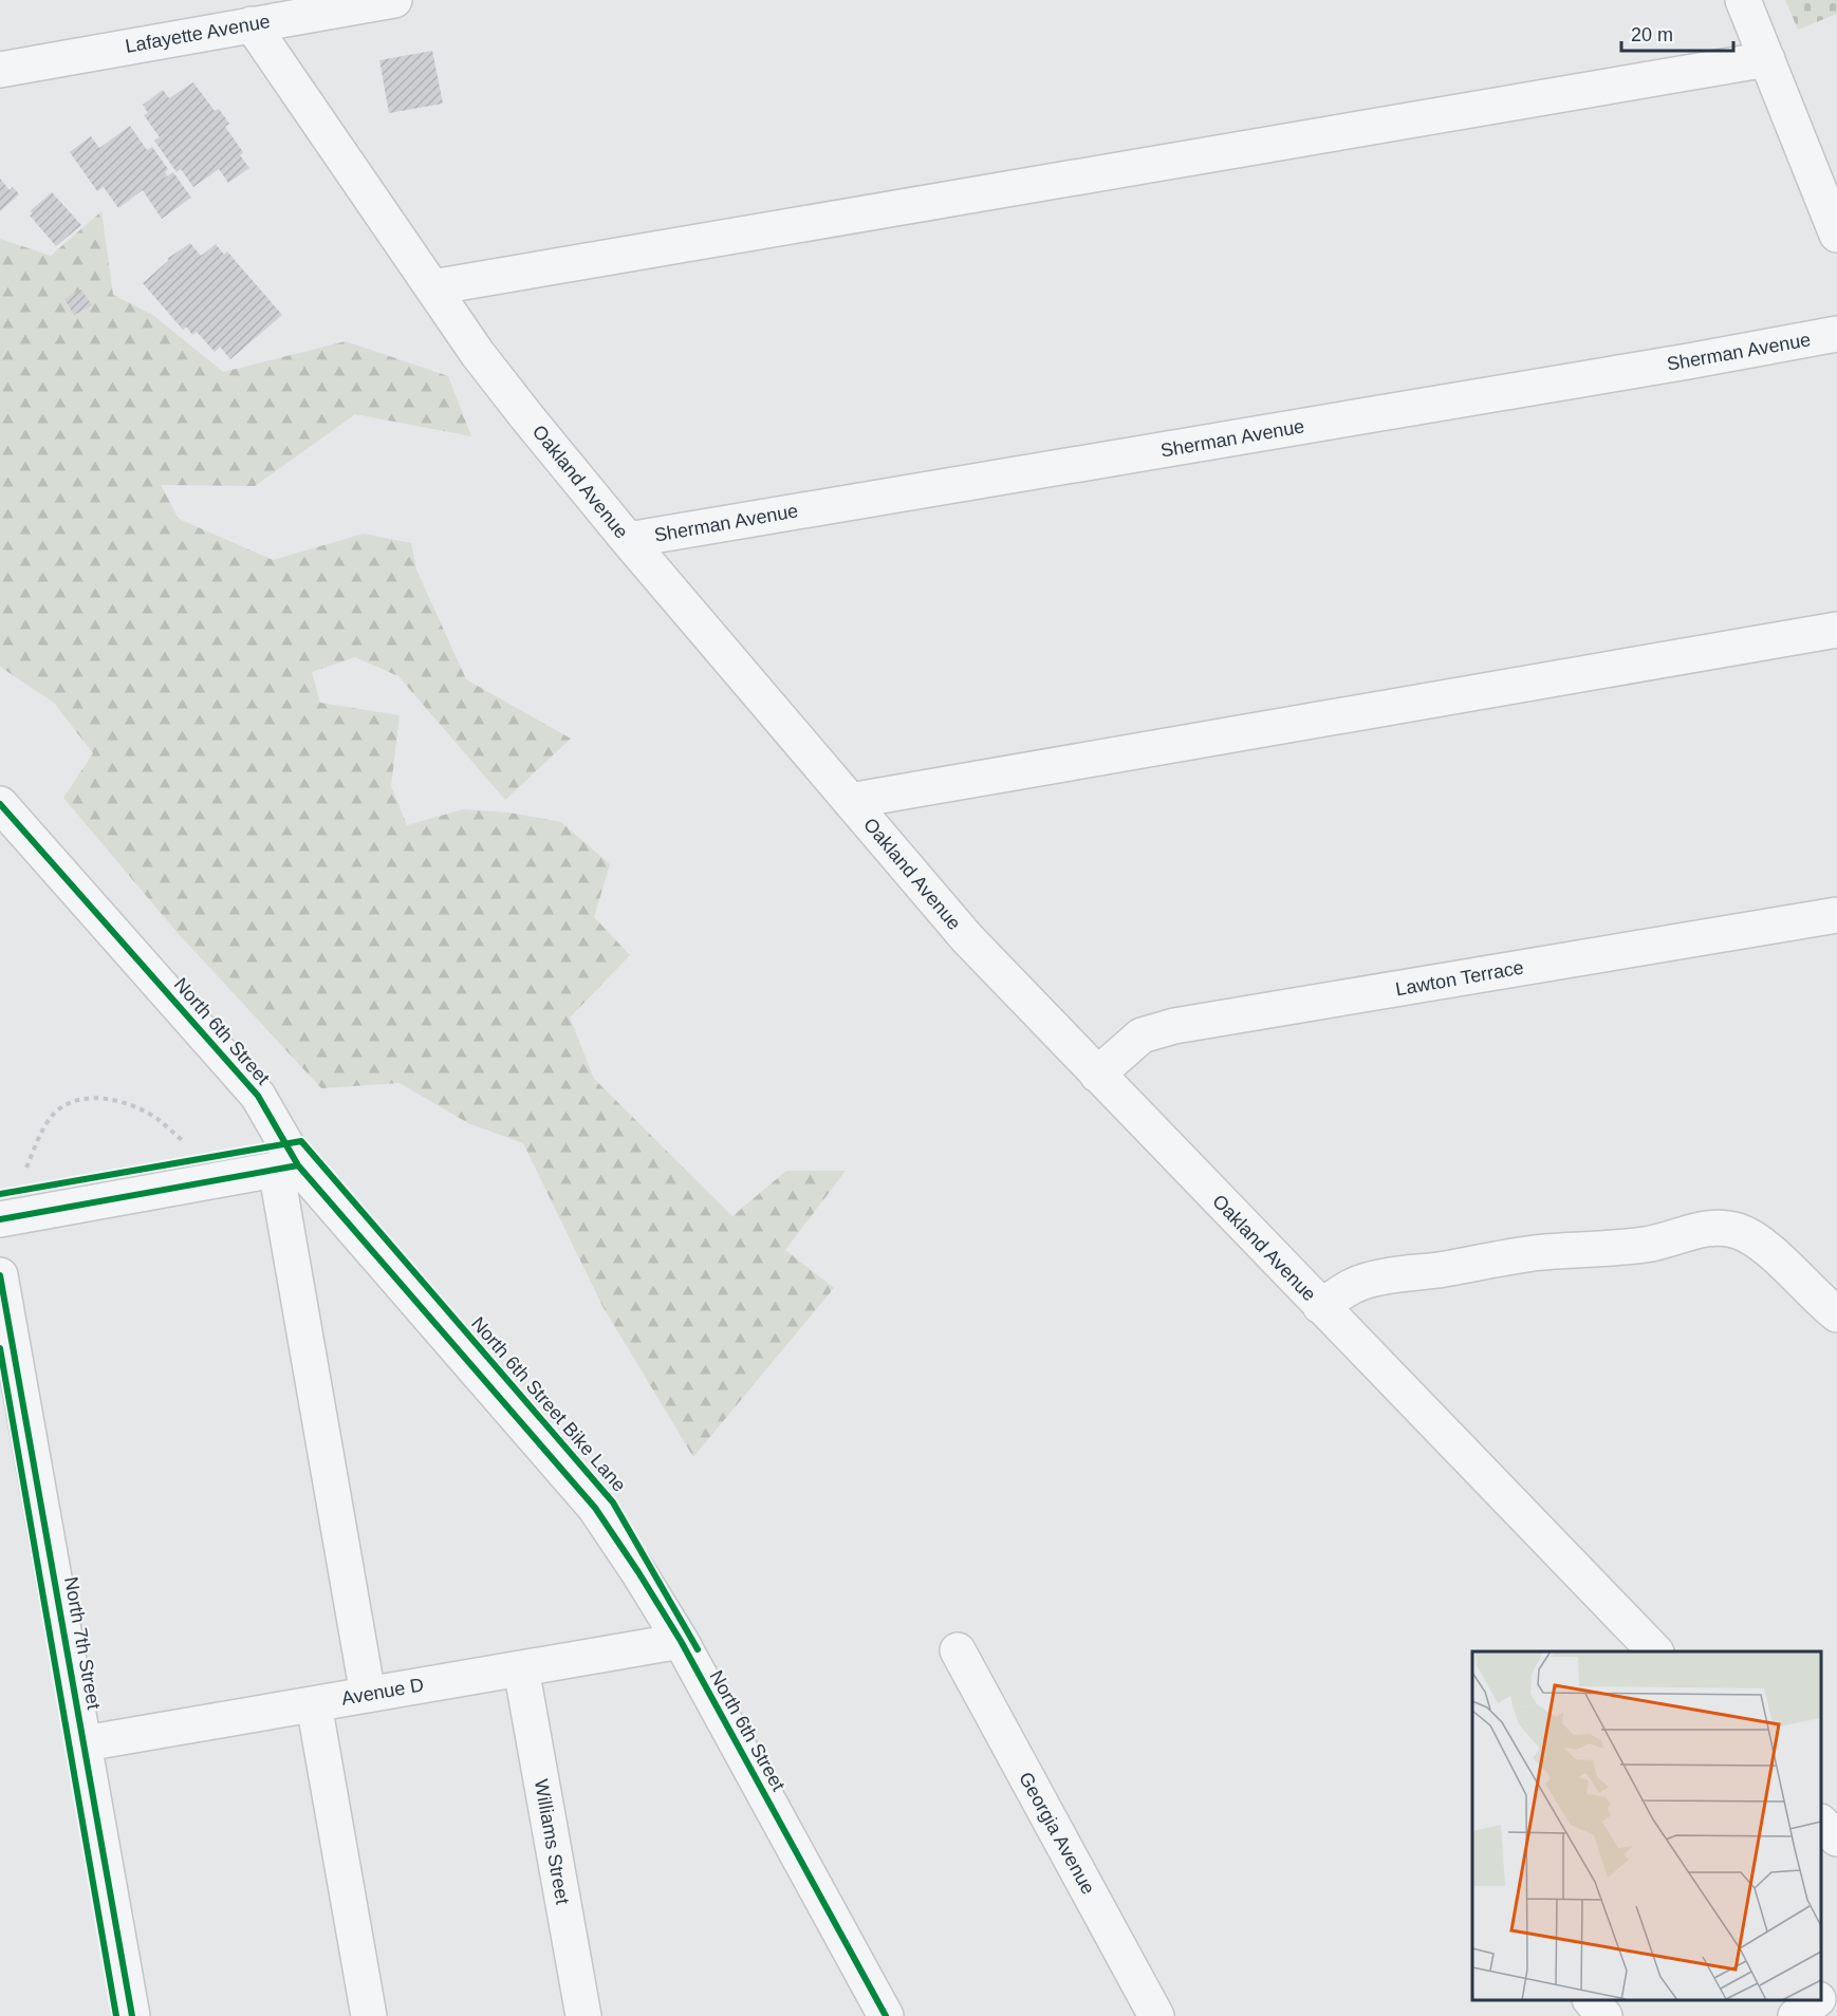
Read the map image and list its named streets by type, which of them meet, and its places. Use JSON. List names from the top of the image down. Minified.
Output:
{"streets":{"street":["Lafayette Avenue","Sherman Avenue","Oakland Avenue","Lawton Terrace","North 6th Street","North 7th Street","Avenue D","Georgia Avenue","Williams Street"],"cycle path":["North 6th Street Bike Lane"]},"crossings":[["Lafayette Avenue","Oakland Avenue"],["Sherman Avenue","Oakland Avenue"],["Oakland Avenue","Lawton Terrace"],["North 6th Street","Avenue D"],["North 7th Street","Avenue D"],["Avenue D","Williams Street"]],"scale_bar":"20 m"}
